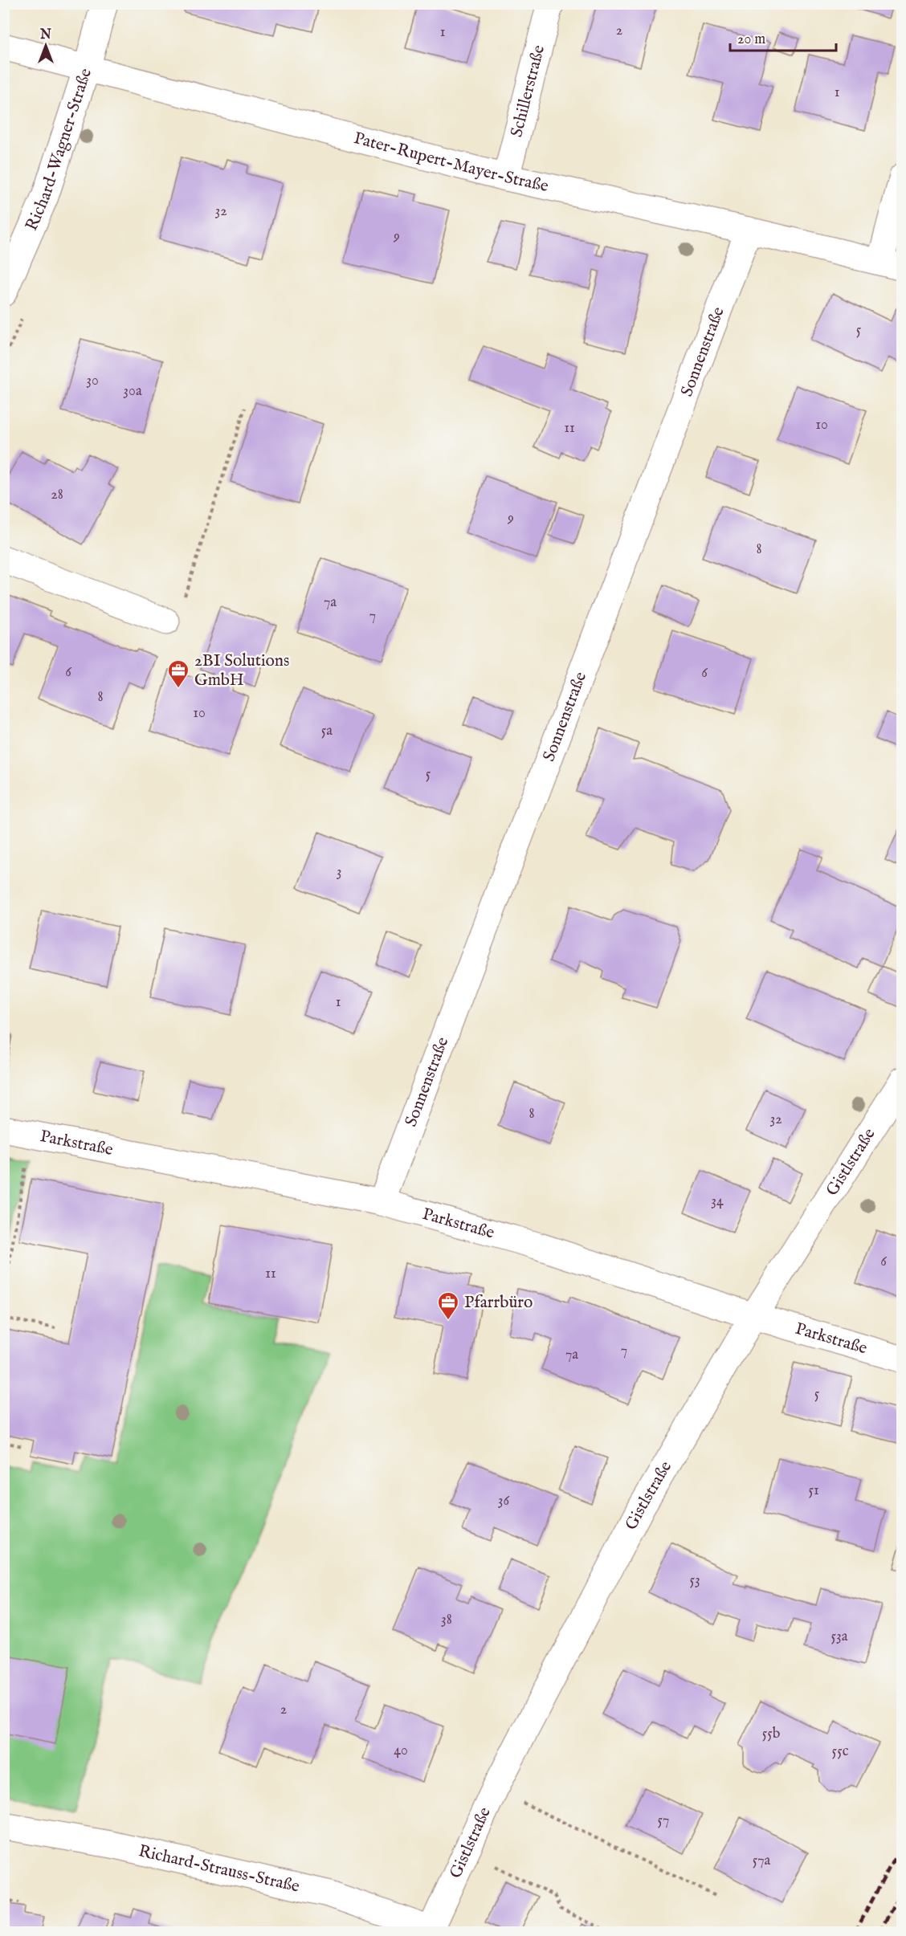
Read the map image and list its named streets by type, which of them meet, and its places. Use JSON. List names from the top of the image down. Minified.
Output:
{"streets":{"street":["Schillerstraße","Richard-Wagner-Straße","Pater-Rupert-Mayer-Straße","Sonnenstraße","Parkstraße","Gistlstraße","Richard-Strauss-Straße"]},"crossings":[["Schillerstraße","Pater-Rupert-Mayer-Straße"],["Richard-Wagner-Straße","Pater-Rupert-Mayer-Straße"],["Pater-Rupert-Mayer-Straße","Sonnenstraße"],["Sonnenstraße","Parkstraße"],["Parkstraße","Gistlstraße"],["Gistlstraße","Richard-Strauss-Straße"]],"places":{"office":["2BI Solutions GmbH","Pfarrbüro"]},"house_numbers":["2","1","1","32","9","5","30","30a","10","11","28","9","8","7a","7","6","6","8","10","5a","5","3","1","8","32","34","6","11","7","7a","5","51","36","53","38","53a","2","55b","40","55c","57","57a"],"scale_bar":"20 m","north":"top"}
